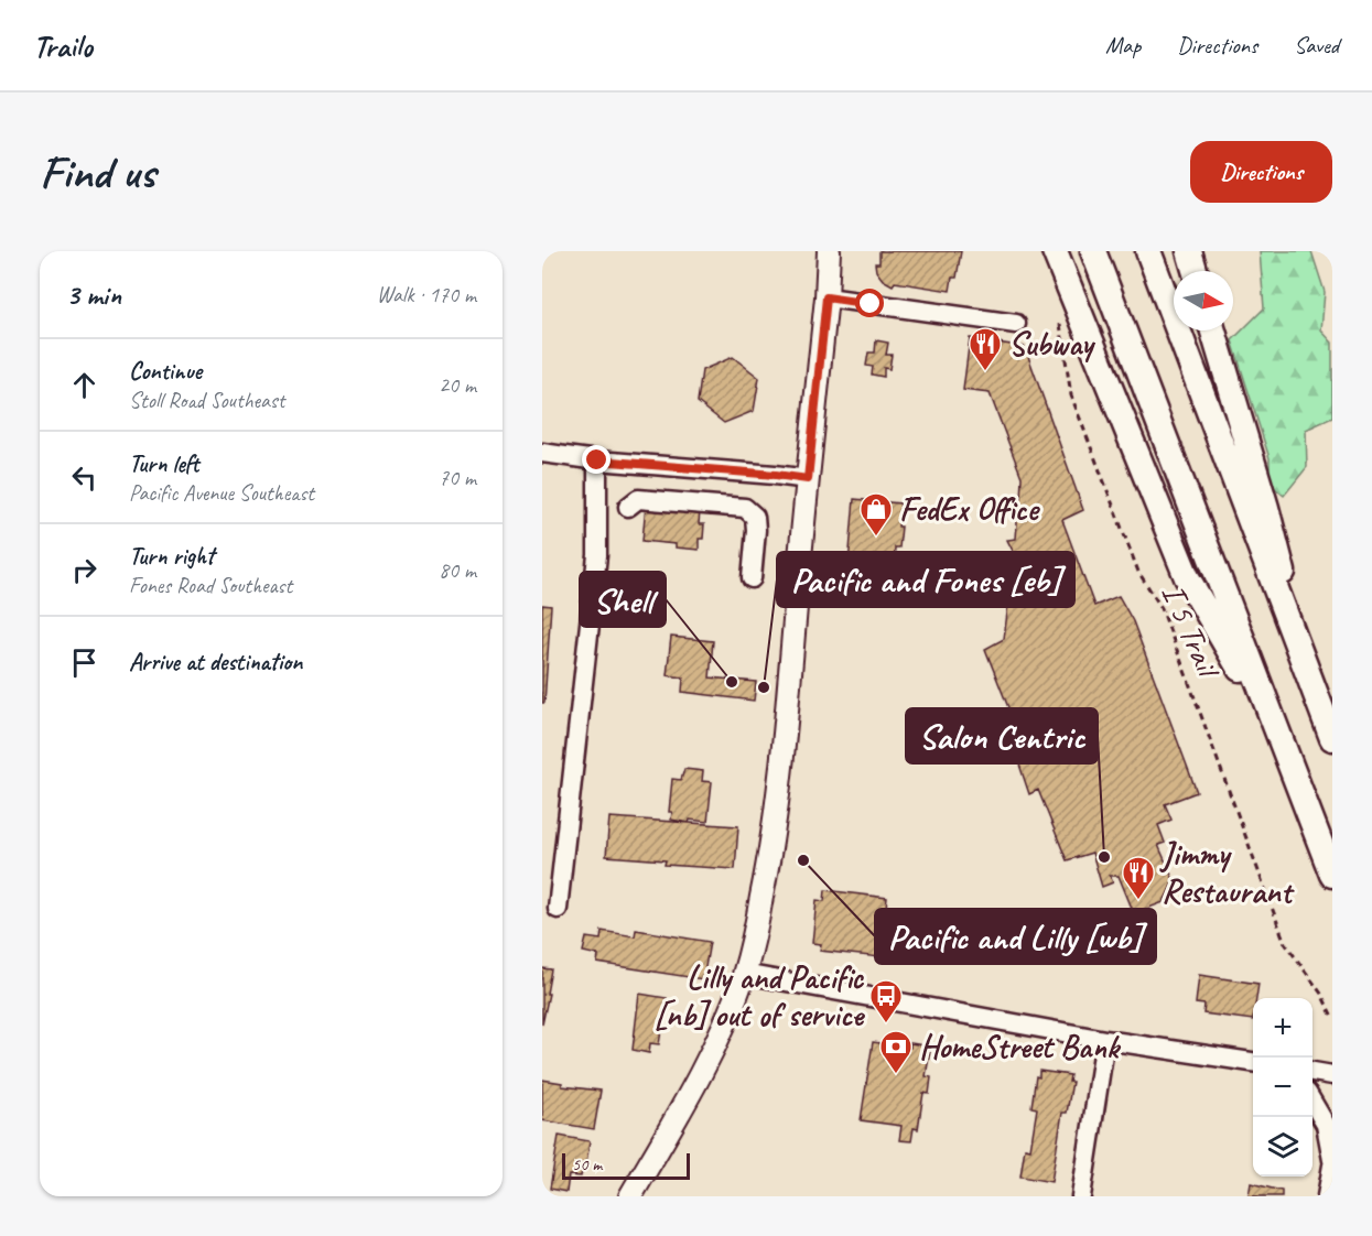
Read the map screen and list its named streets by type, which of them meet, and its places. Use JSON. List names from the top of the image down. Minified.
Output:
{"streets":{"path":["I 5 Trail"]},"places":{"restaurant":["Subway","Jimmy Restaurant"],"shop":["FedEx Office"],"other":["Shell","Pacific and Fones [eb]","Salon Centric","Pacific and Lilly [wb]"],"bus stop":["Lilly and Pacific [nb] out of service"],"bank":["HomeStreet Bank"]},"scale_bar":"50 m","north":"right","page":{"header":"Trailo","nav":["Map","Directions","Saved"],"buttons":"Directions","title":"Find us","heading":["3 min","Walk · 170 m"],"list":[["Continue","Stoll Road Southeast","20 m"],["Turn left","Pacific Avenue Southeast","70 m"],["Turn right","Fones Road Southeast","80 m"],"Arrive at destination"],"map_buttons":["+","−"],"scale":"50 m"}}
